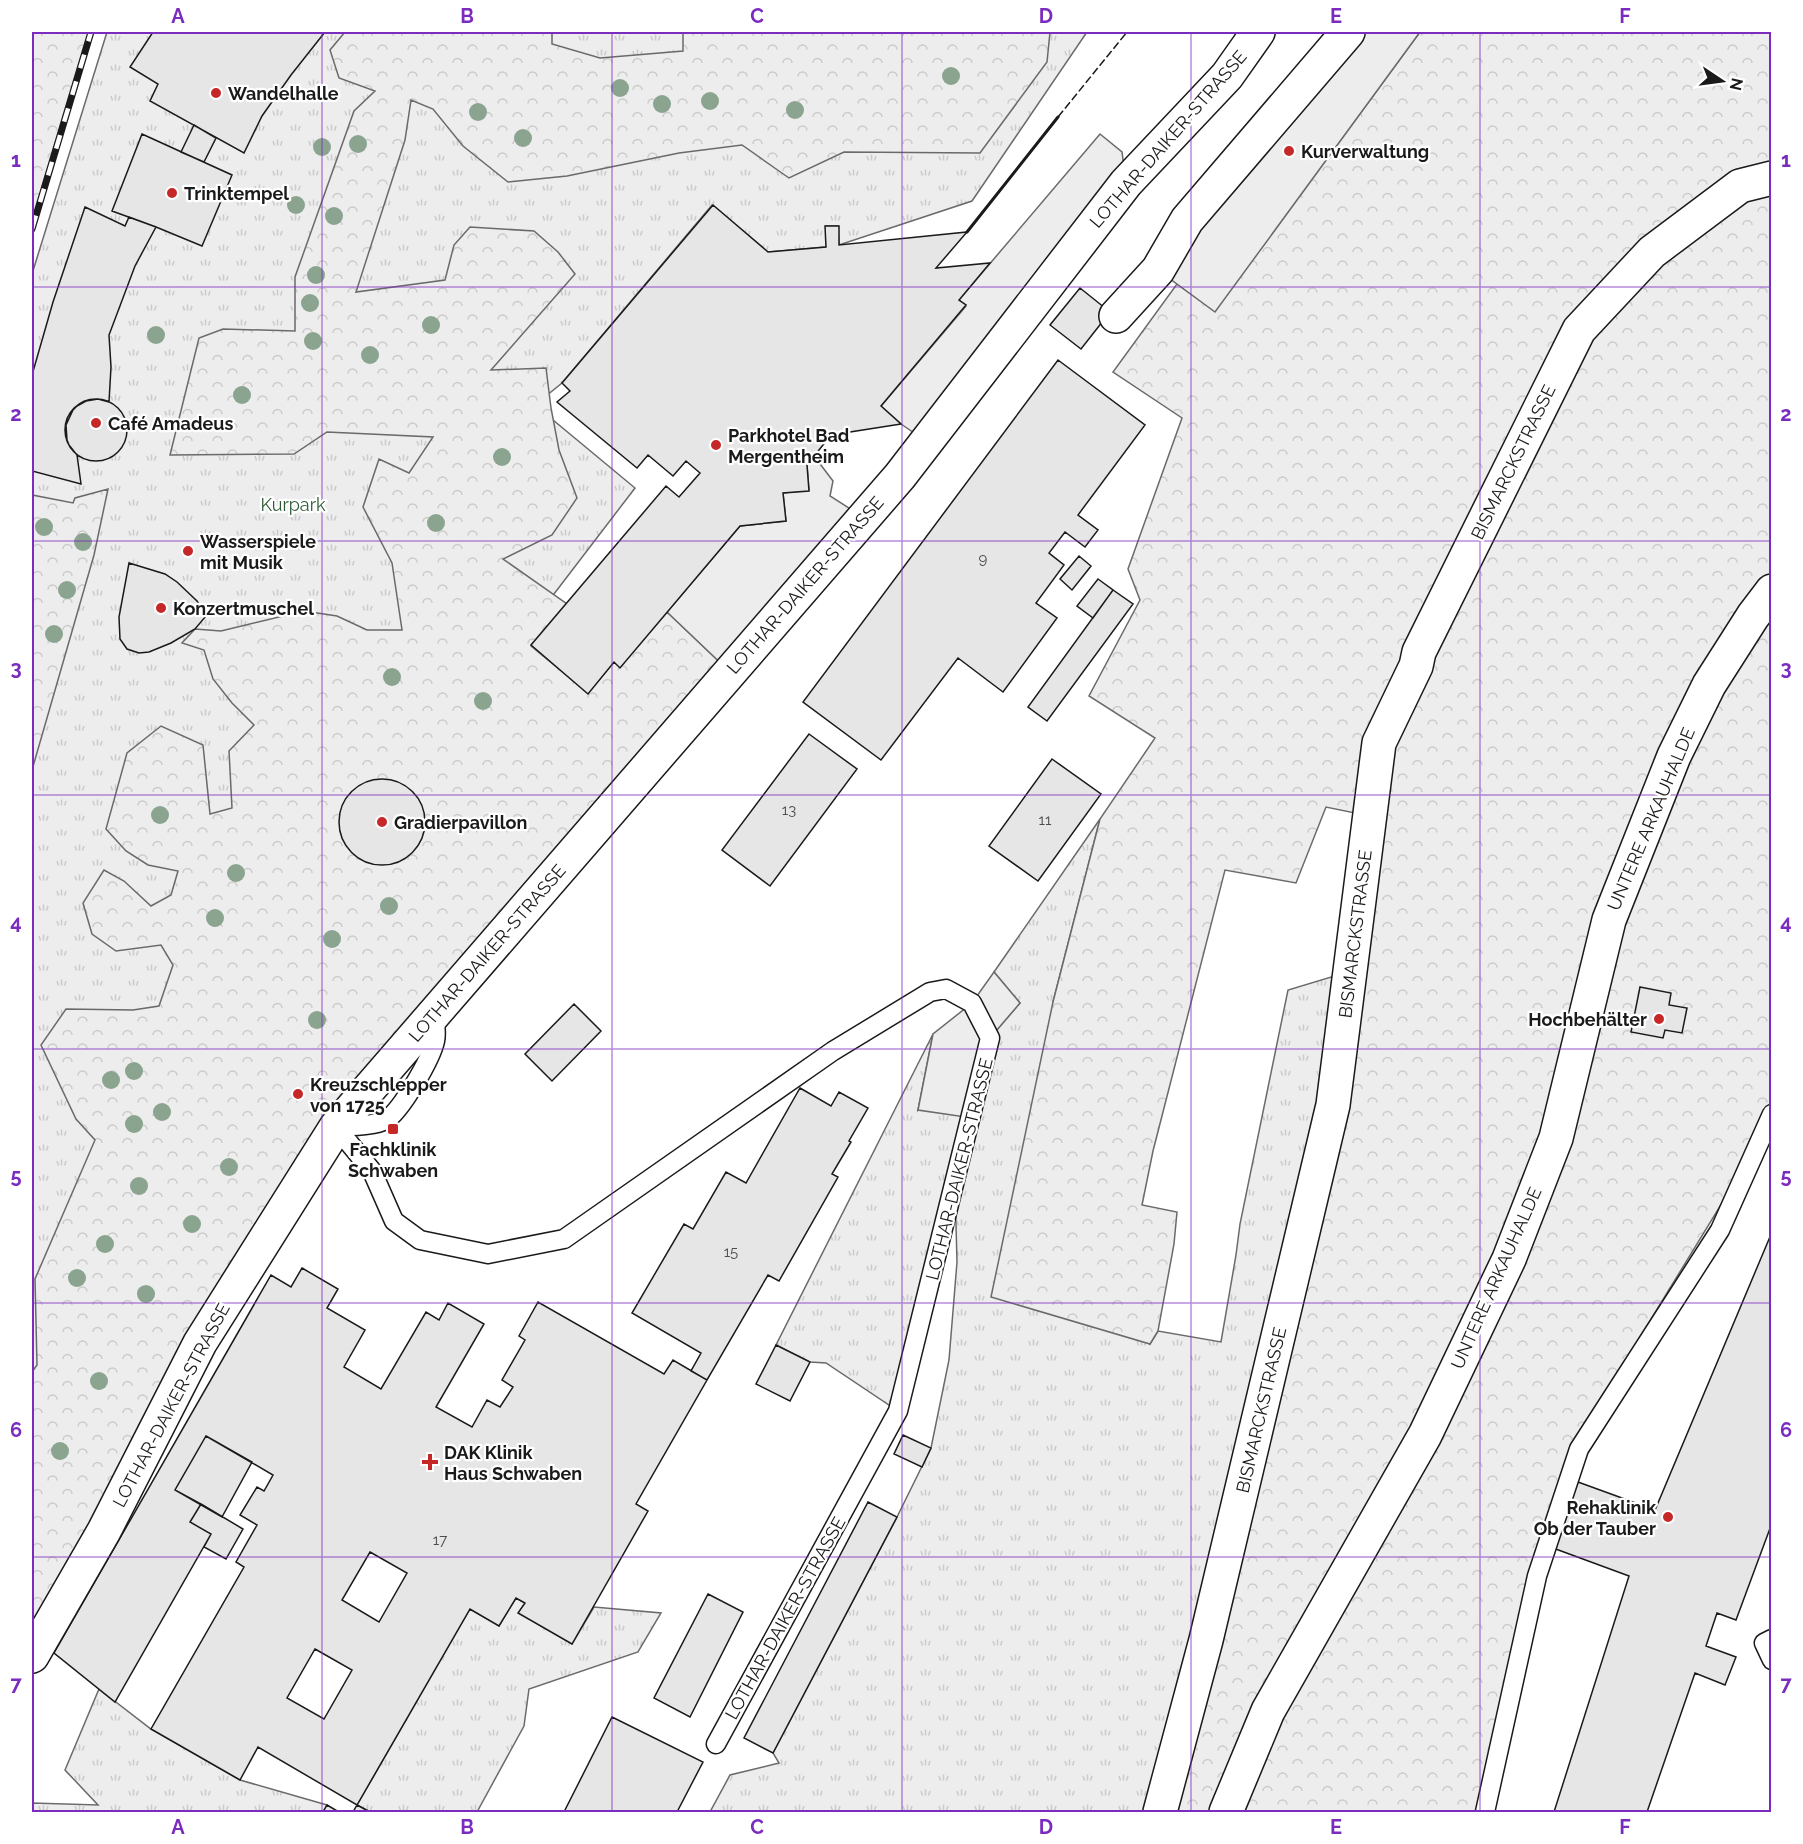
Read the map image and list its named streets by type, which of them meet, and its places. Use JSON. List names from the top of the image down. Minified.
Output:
{"streets":{"street":["LOTHAR-DAIKER-STRASSE","BISMARCKSTRASSE","UNTERE ARKAUHALDE"]},"parks":["Kurpark"],"places":{"other":["Wandelhalle","Kurverwaltung","Trinktempel","Café Amadeus","Parkhotel Bad Mergentheim","Wasserspiele mit Musik","Konzertmuschel","Gradierpavillon","Hochbehälter","Kreuzschlepper von 1725","Rehaklinik Ob der Tauber"],"transit":["Fachklinik Schwaben"],"health":["DAK Klinik Haus Schwaben"]},"house_numbers":["9","13","11","15","17"],"north":"right","grid":{"columns":["A","B","C","D","E","F"],"rows":["1","2","3","4","5","6","7"]}}
